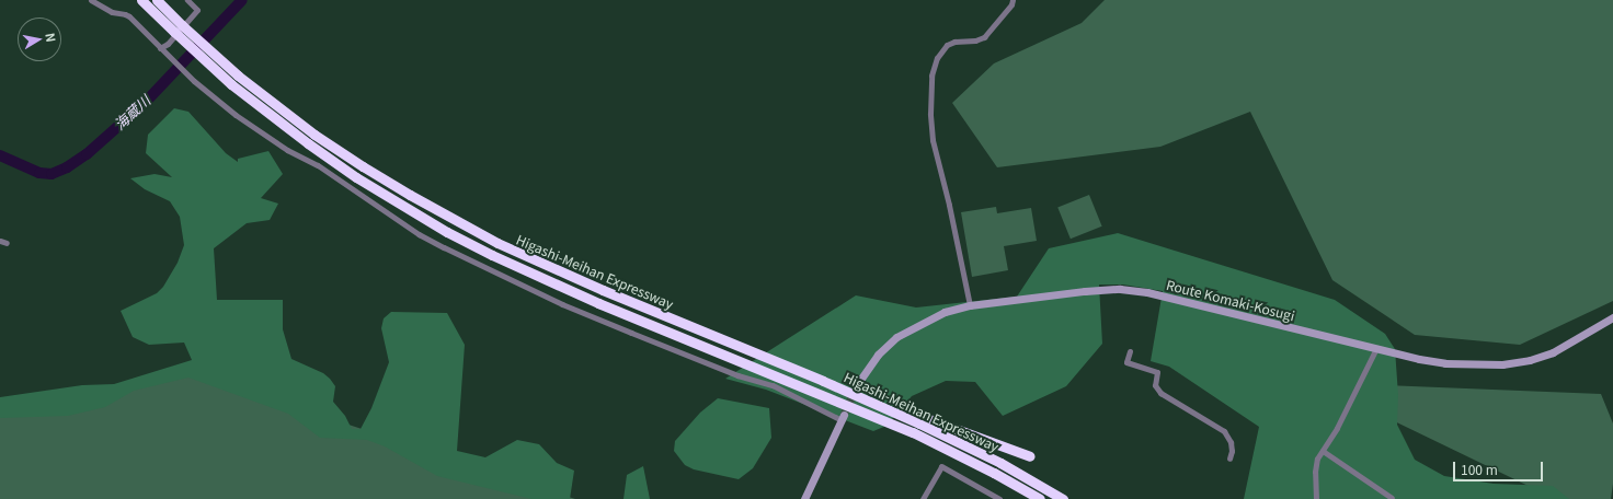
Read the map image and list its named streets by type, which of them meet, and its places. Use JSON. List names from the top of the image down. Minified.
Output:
{"streets":{"highway":["Higashi-Meihan Expressway"],"main road":["Route Komaki-Kosugi"]},"water":["海蔵川"],"scale_bar":"100 m","north":"right"}
